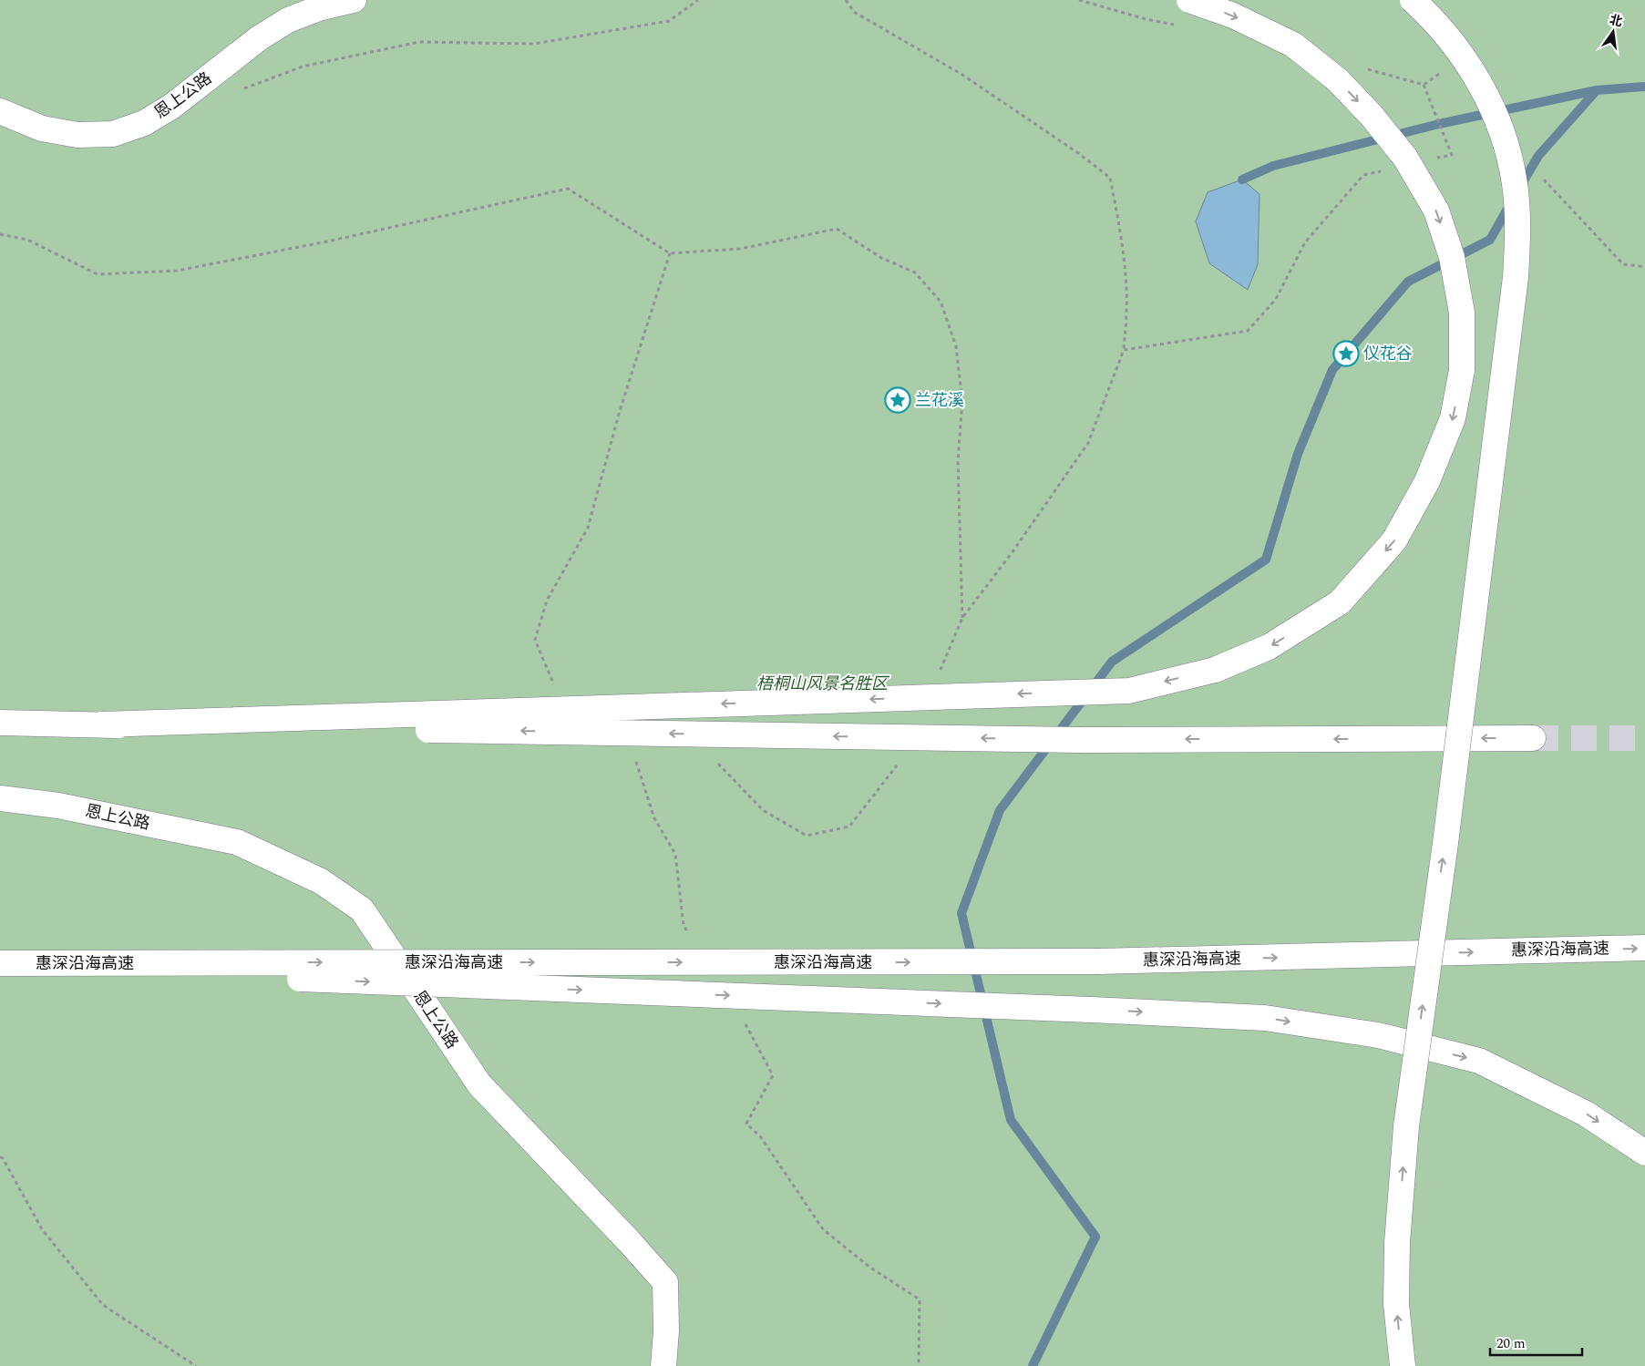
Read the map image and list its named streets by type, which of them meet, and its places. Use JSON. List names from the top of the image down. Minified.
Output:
{"streets":{"main road":["恩上公路","惠深沿海高速"]},"parks":["梧桐山风景名胜区"],"places":{"place":["仪花谷","兰花溪"]},"scale_bar":"20 m","north":"top"}
